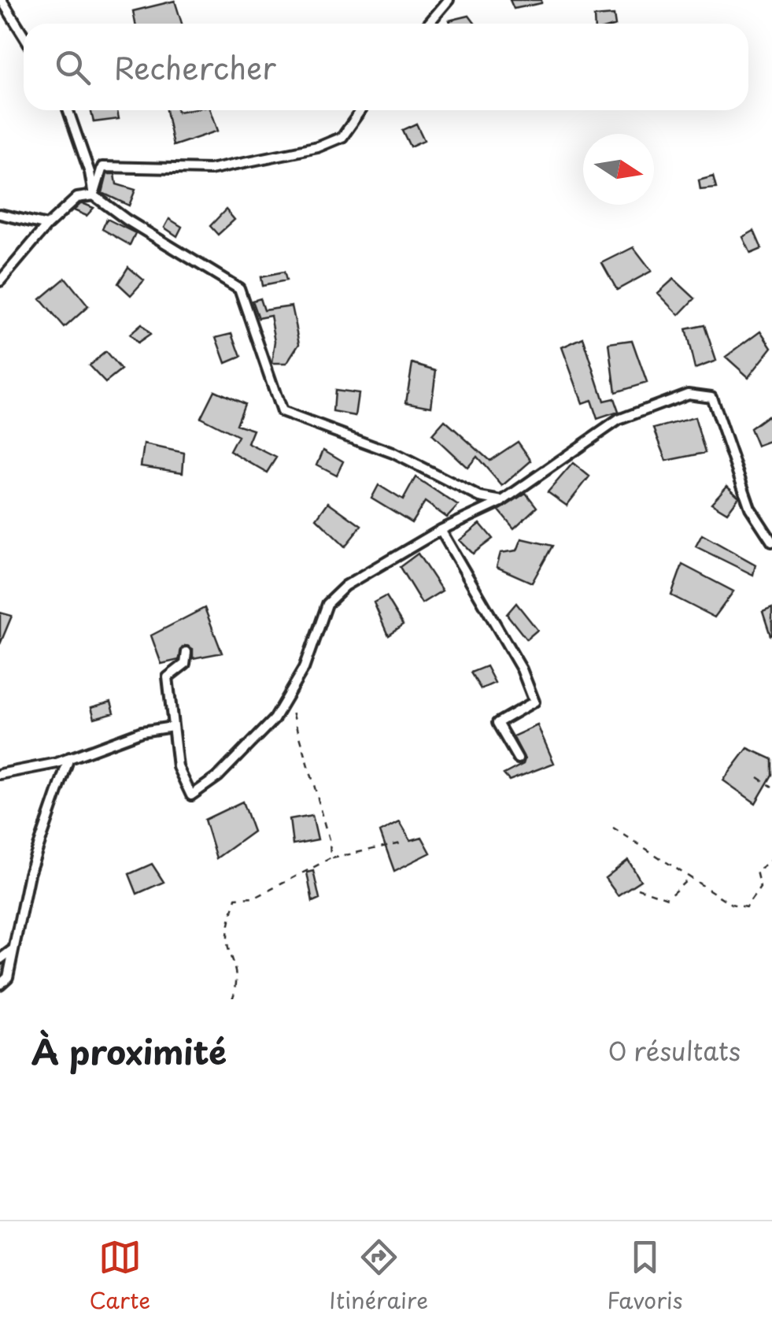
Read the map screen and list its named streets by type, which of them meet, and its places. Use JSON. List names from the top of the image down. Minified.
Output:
{"north":"right","page":{"search":"Rechercher","heading":["À proximité","0 résultats"],"nav":["Carte","Itinéraire","Favoris"]}}
